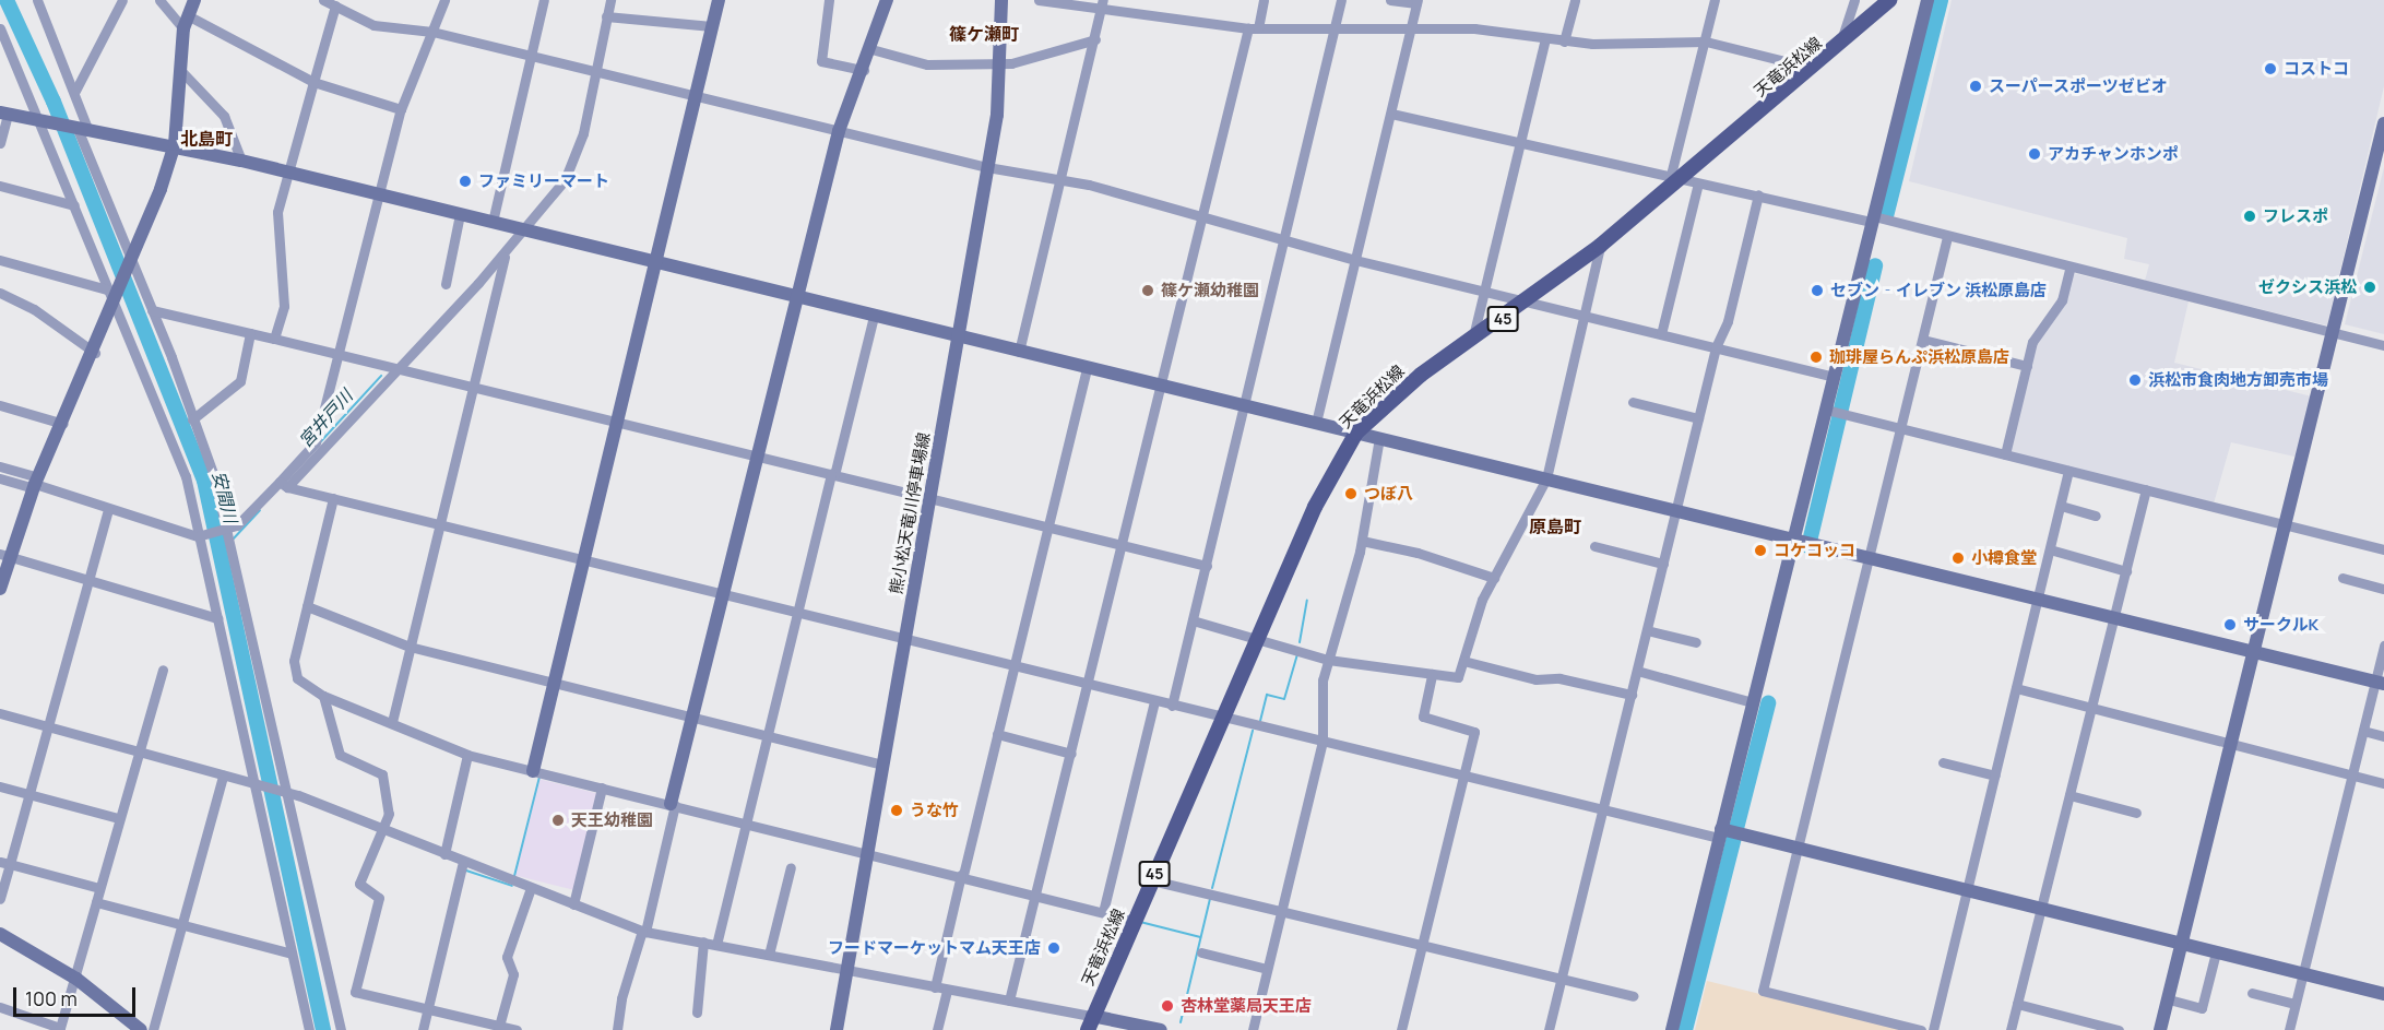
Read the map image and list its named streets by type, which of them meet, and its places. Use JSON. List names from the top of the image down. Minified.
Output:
{"streets":{"main road":["天竜浜松線","45"],"street":["熊小松天竜川停車場線"]},"districts":["篠ケ瀬町","北島町","原島町"],"water":["宮井戸川","安間川"],"places":["コストコ","スーパースポーツゼビオ","アカチャンホンポ","ファミリーマート","フレスポ","ゼクシス浜松","篠ケ瀬幼稚園","セブン‐イレブン 浜松原島店","珈琲屋らんぷ浜松原島店","浜松市食肉地方卸売市場","つぼ八","コケコッコ","小樽食堂","サークルK","うな竹","天王幼稚園","フードマーケットマム天王店","杏林堂薬局天王店"],"scale_bar":"100 m"}
